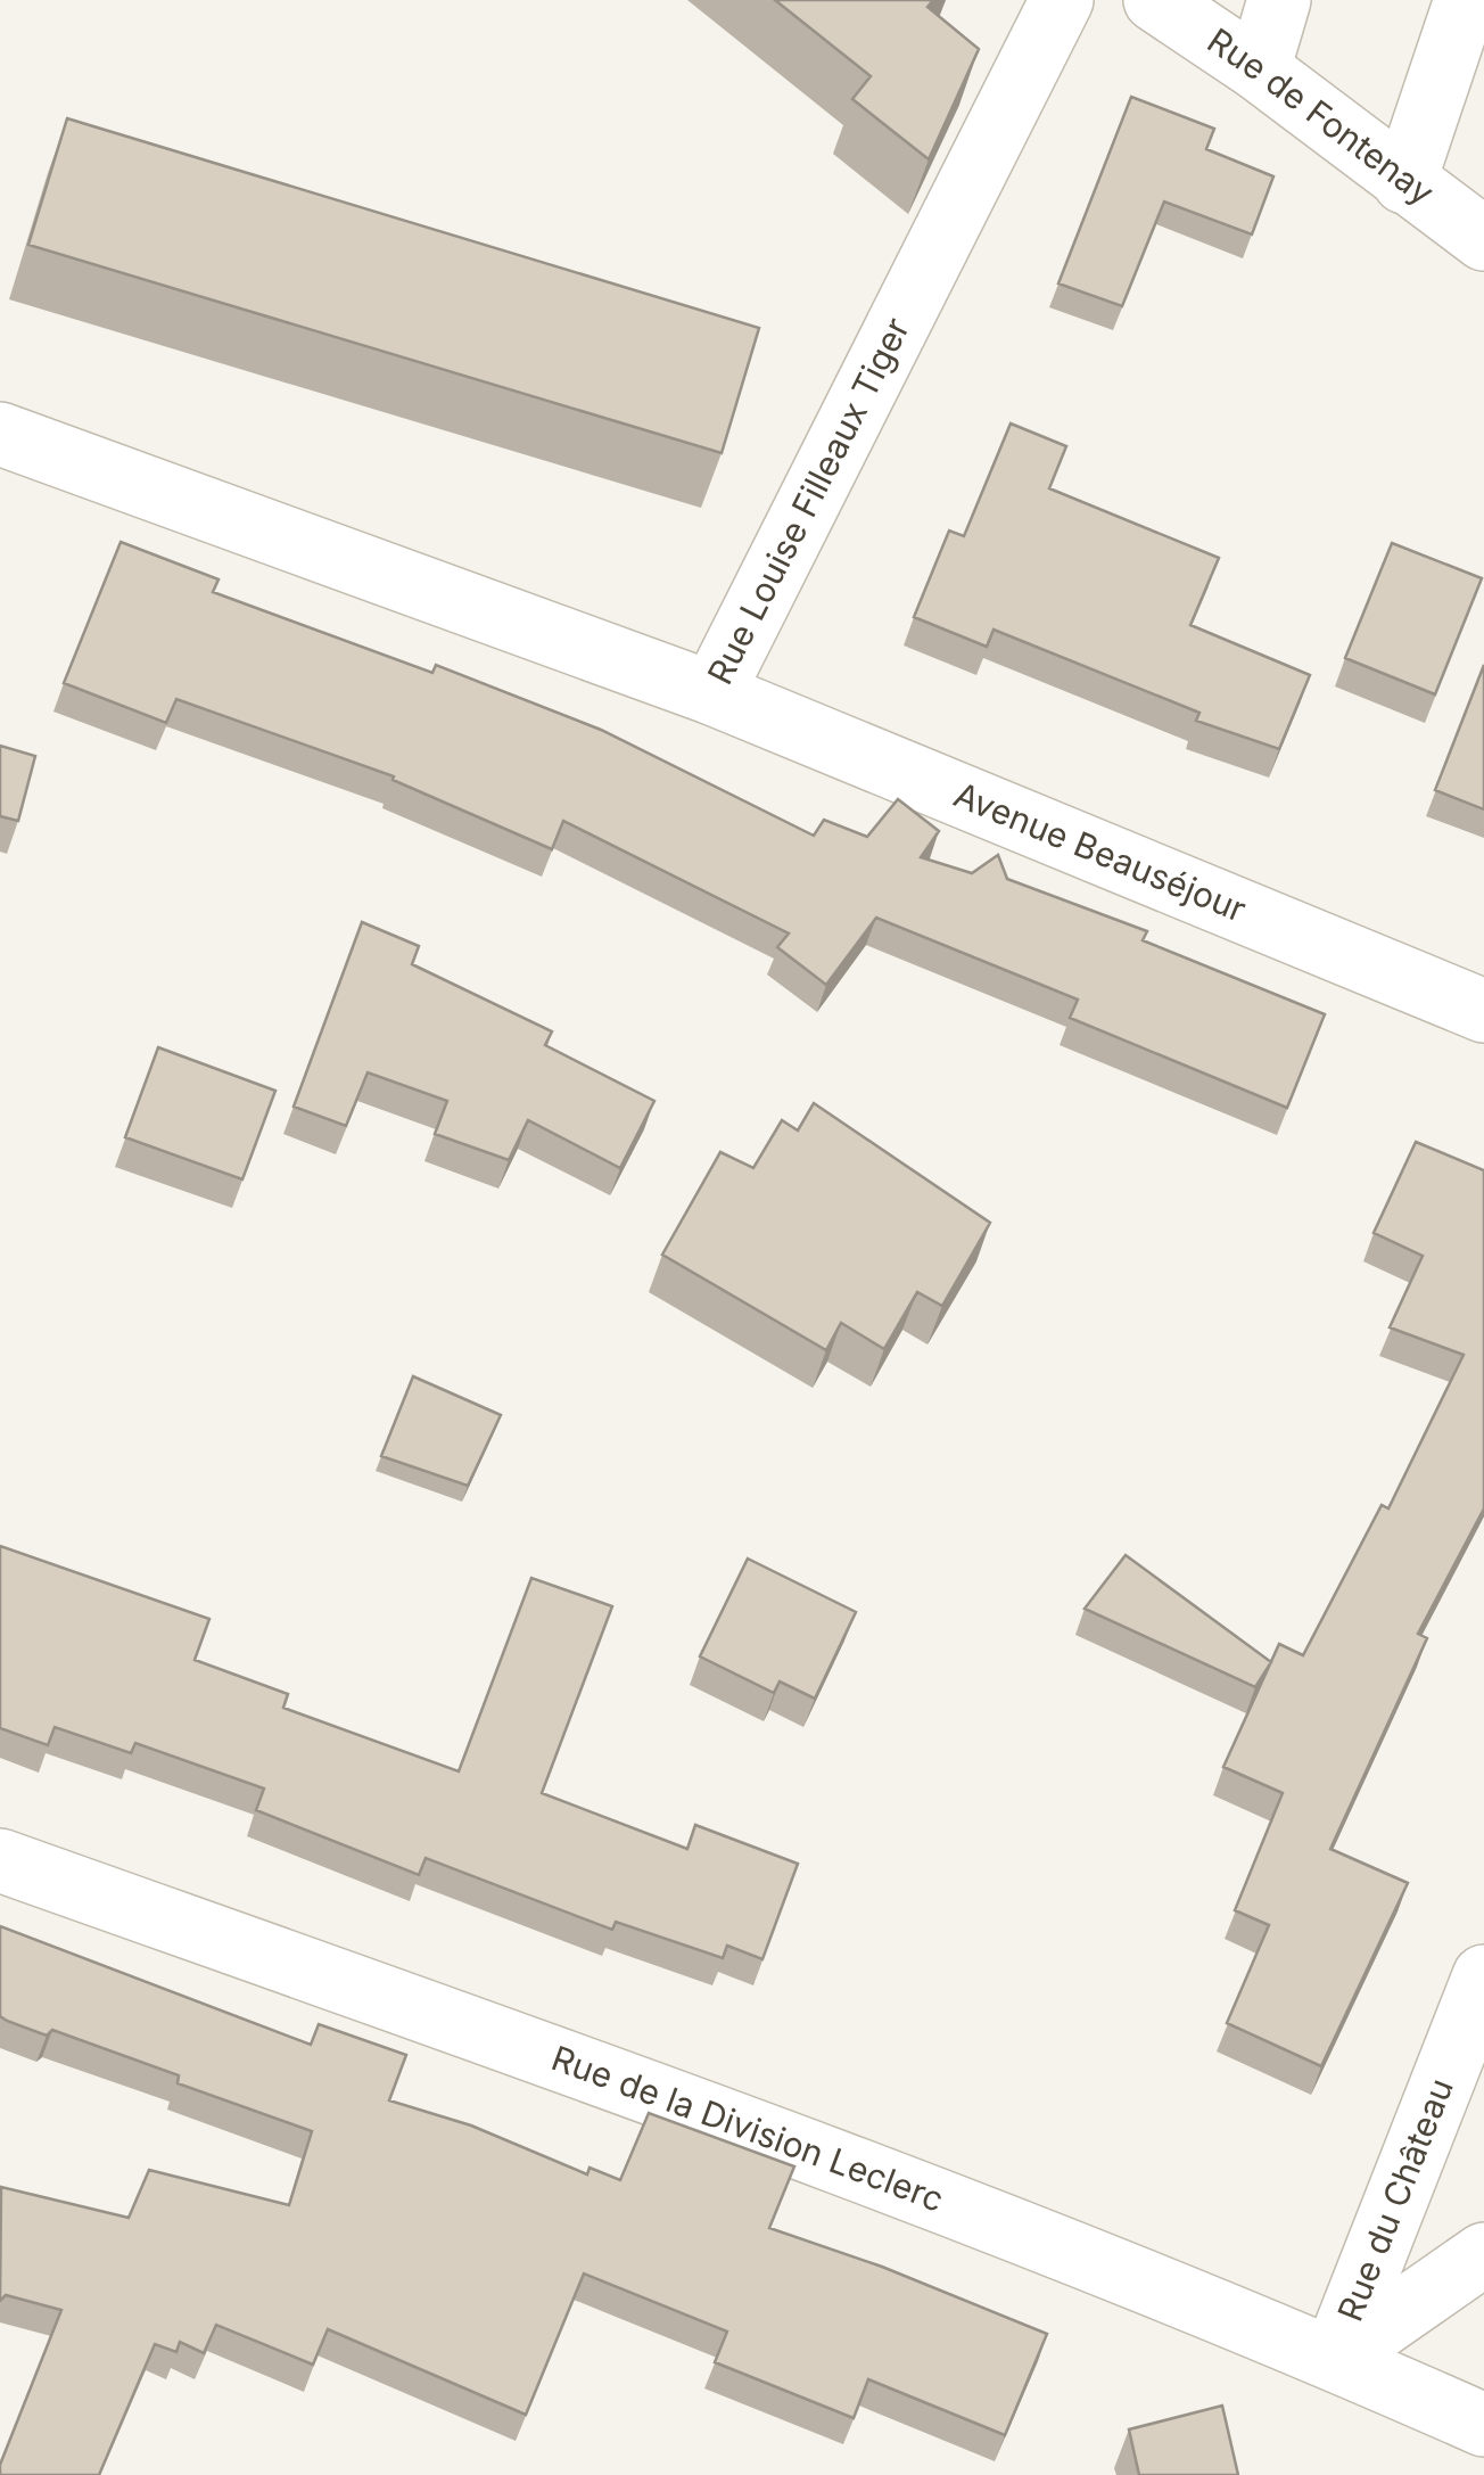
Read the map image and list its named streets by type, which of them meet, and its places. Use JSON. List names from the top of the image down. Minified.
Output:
{"streets":{"street":["Rue de Fontenay","Rue Louise Filleaux Tiger","Avenue Beauséjour","Rue de la Division Leclerc","Rue du Château"]},"crossings":[["Rue Louise Filleaux Tiger","Avenue Beauséjour"],["Rue de la Division Leclerc","Rue du Château"]]}
